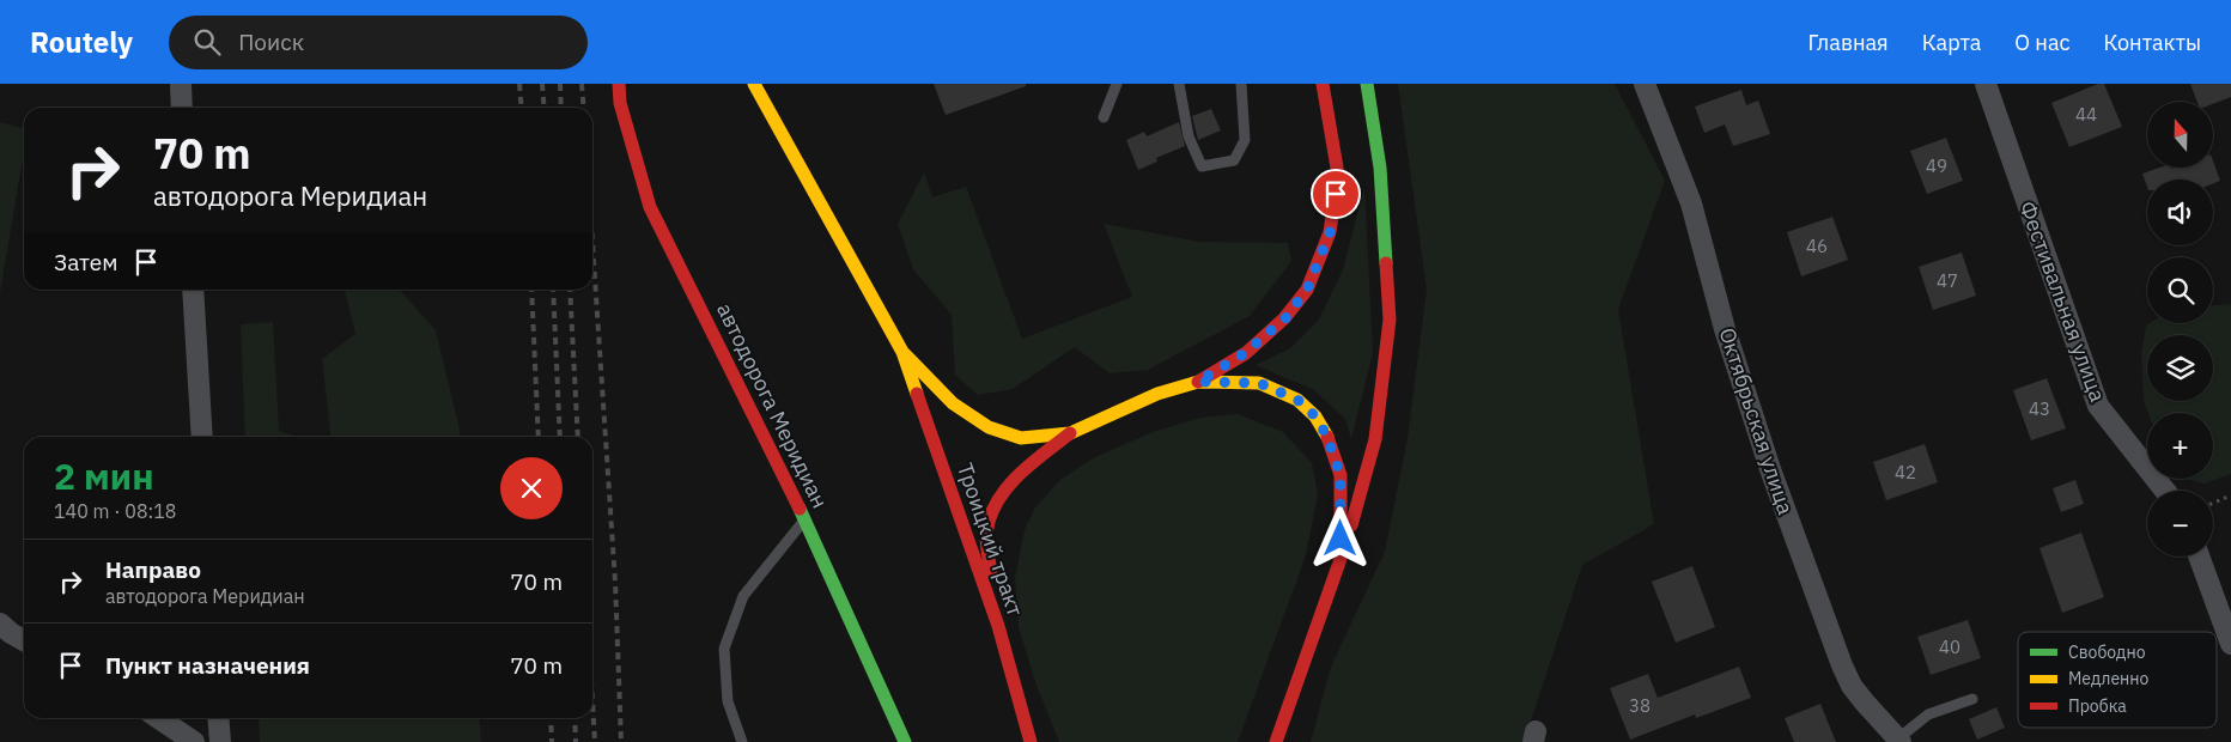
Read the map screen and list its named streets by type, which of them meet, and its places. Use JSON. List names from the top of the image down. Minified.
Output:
{"streets":{"main road":["автодорога Меридиан","Троицкий тракт"],"street":["Фестивальная улица","Октябрьская улица"]},"house_numbers":["44","49","46","47","43","42","40","38"],"legend":["Свободно","Медленно","Пробка"],"north":"top","page":{"header":"Routely","search":"Поиск","nav":["Главная","Карта","О нас","Контакты"],"map_buttons":["+","−"],"turn":["70 m","автодорога Меридиан"],"then":"Затем","heading":["2 мин","140 m · 08:18"],"list":[{"name":"Направо","note":"автодорога Меридиан","value":"70 m"},{"name":"Пункт назначения","value":"70 m"}]}}
